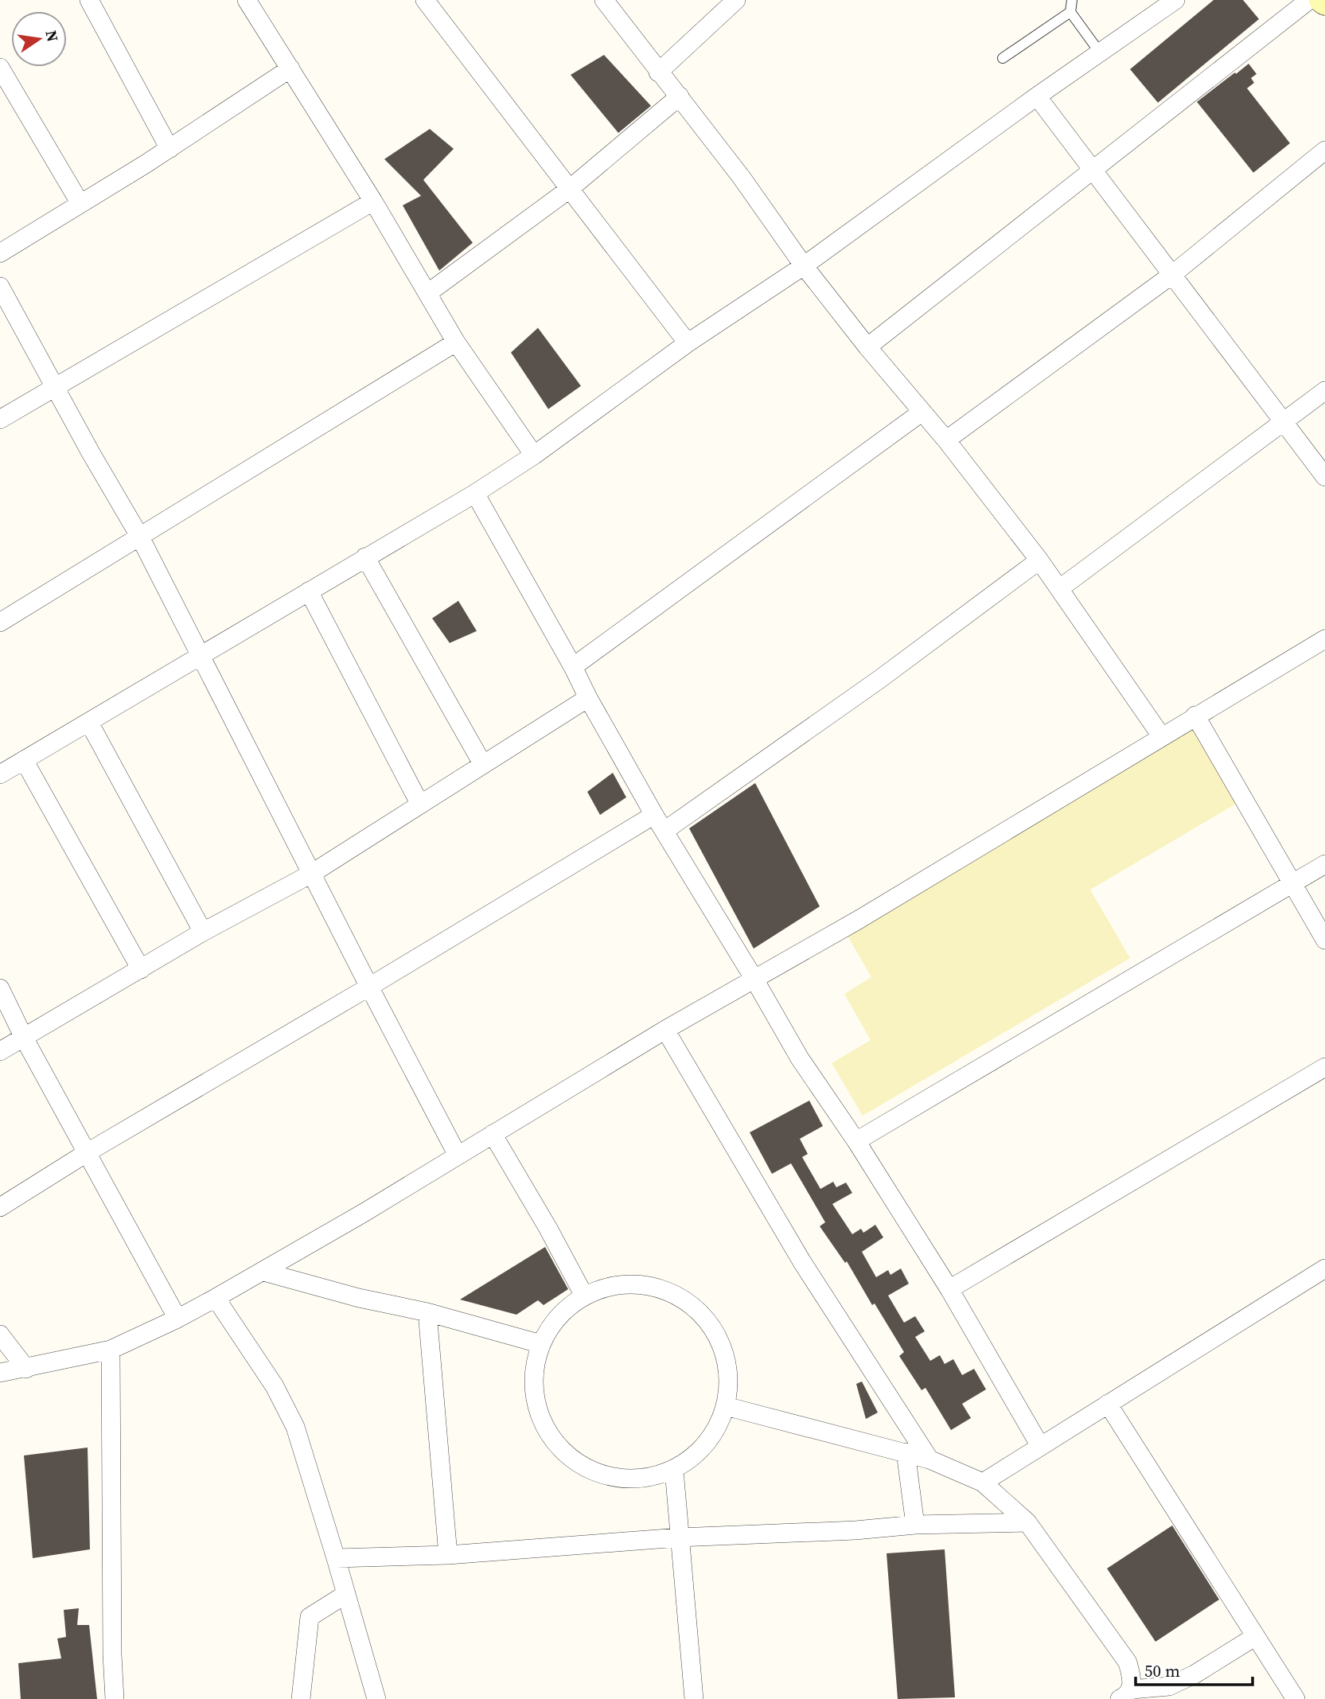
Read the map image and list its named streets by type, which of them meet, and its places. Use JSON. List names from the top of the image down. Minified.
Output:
{"scale_bar":"50 m","north":"right"}
